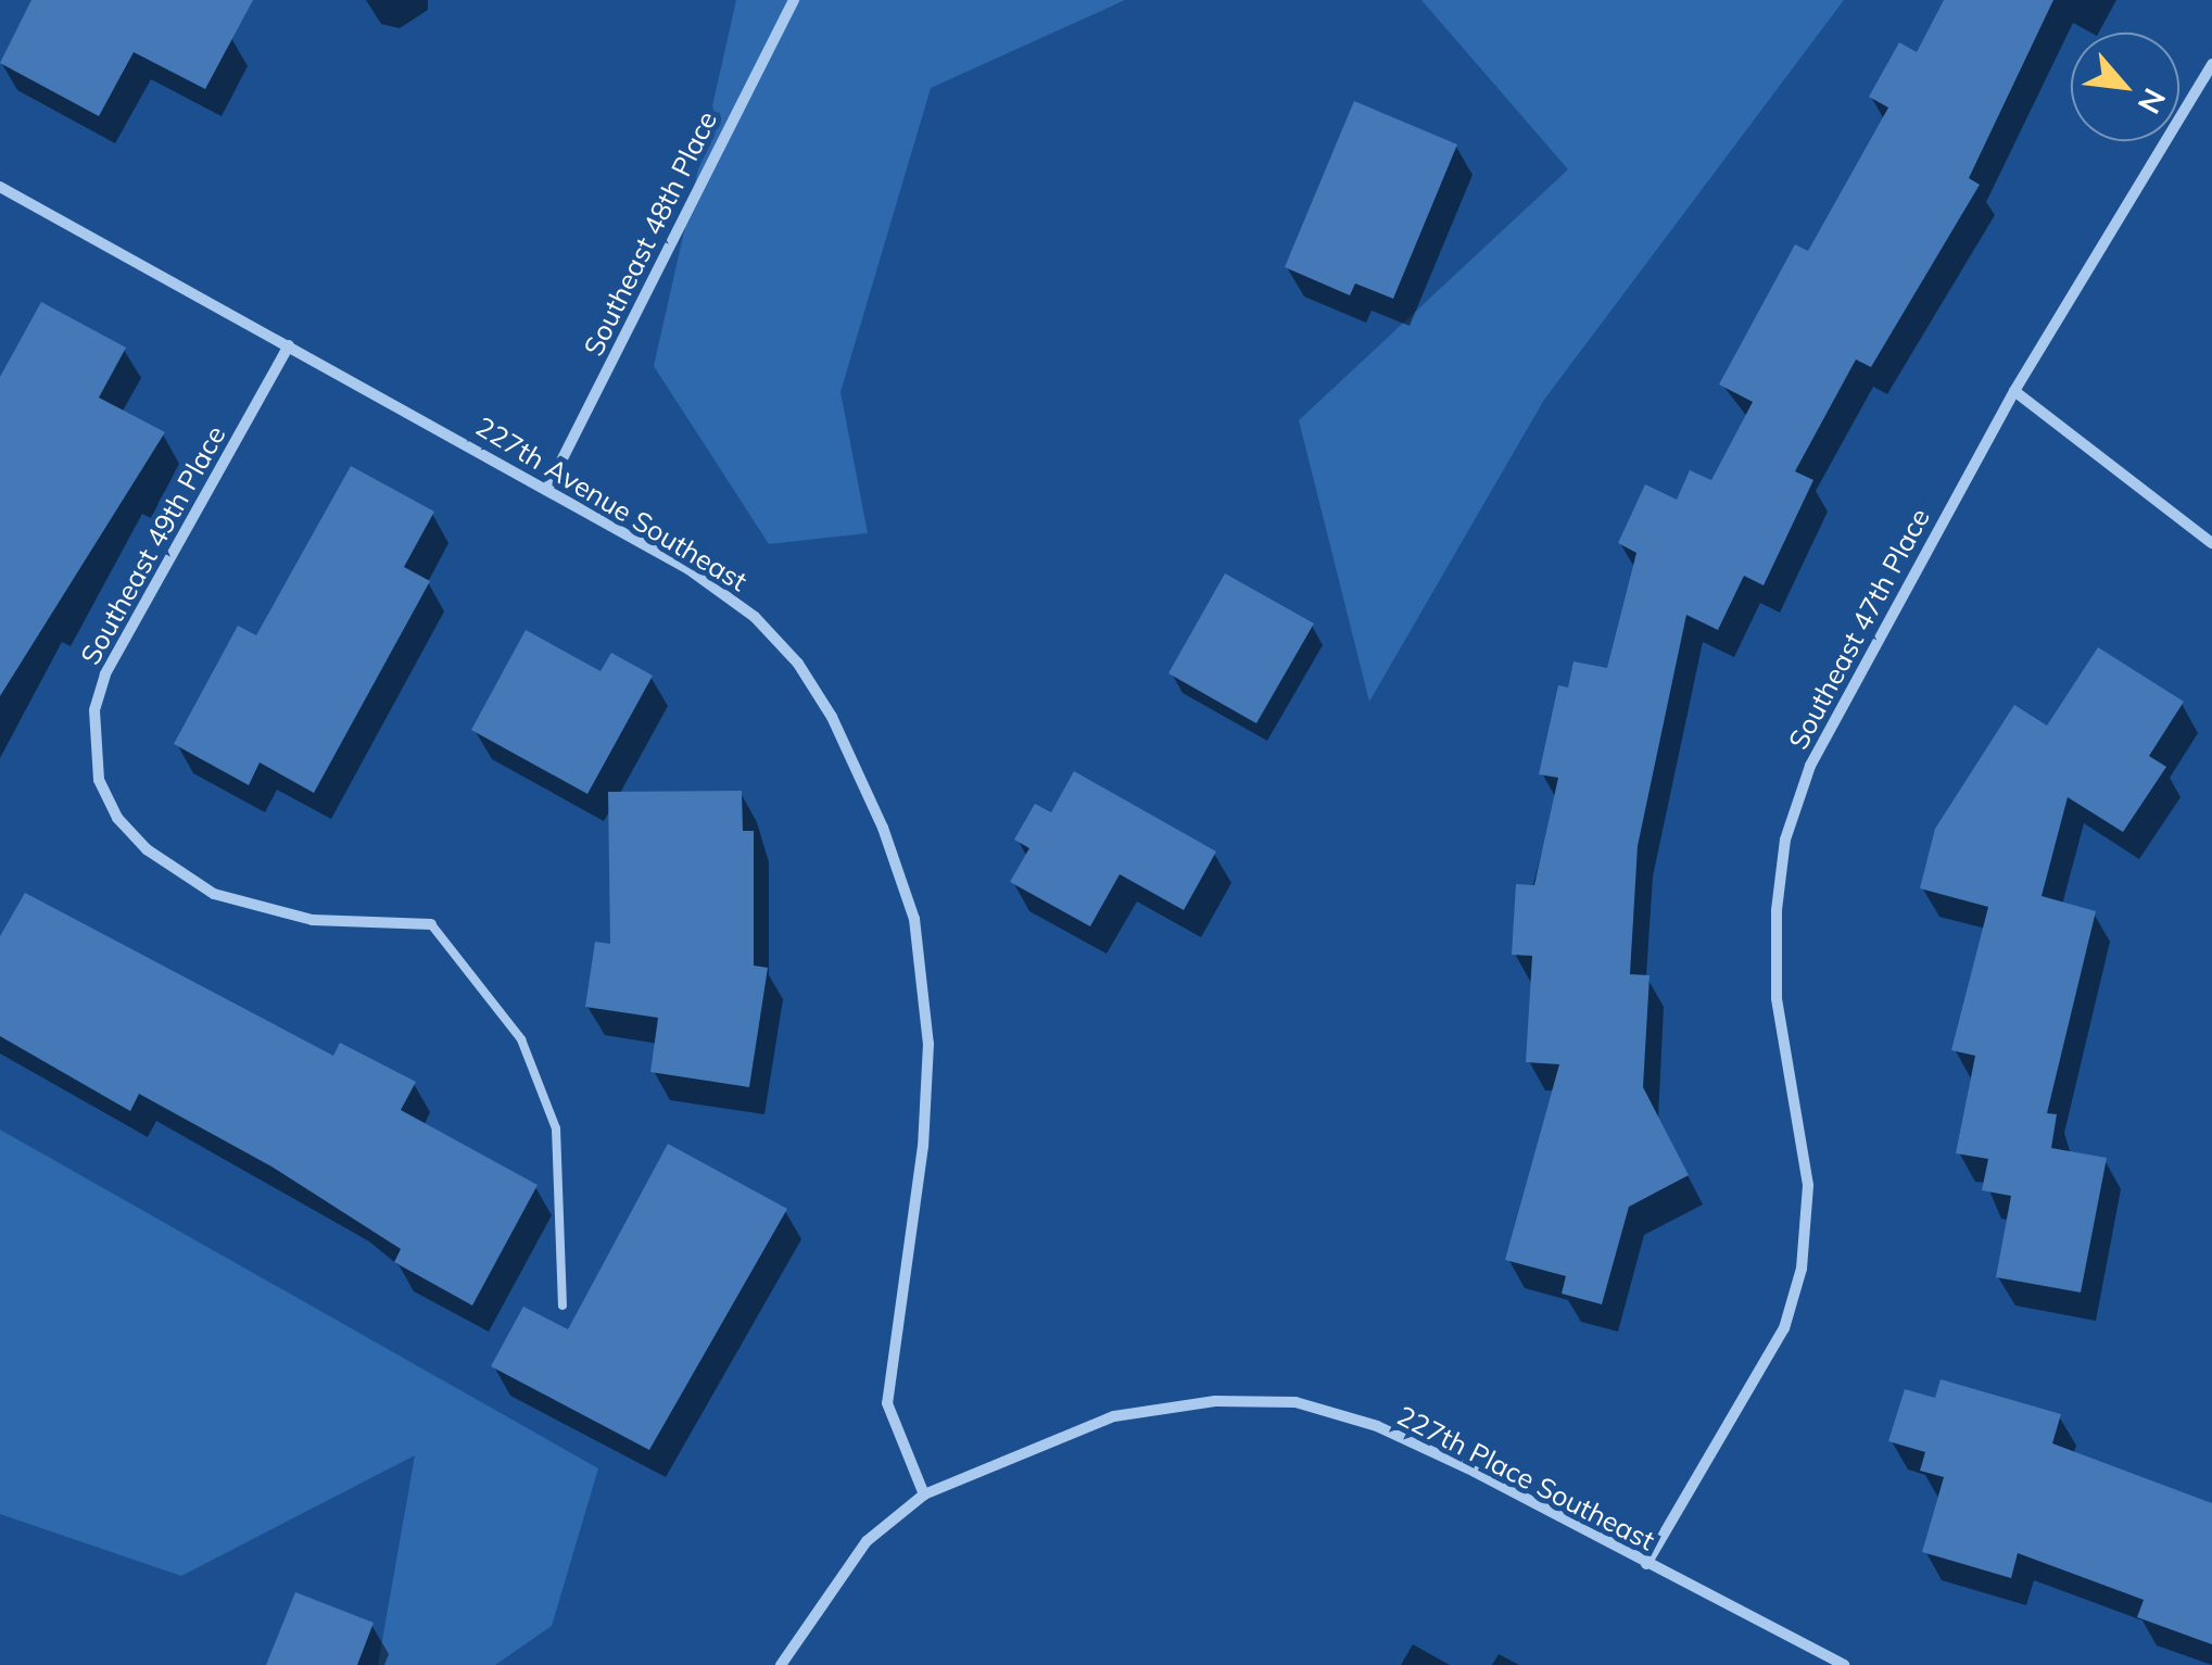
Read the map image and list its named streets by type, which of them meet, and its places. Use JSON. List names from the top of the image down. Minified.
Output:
{"streets":{"street":["Southeast 48th Place","227th Avenue Southeast","Southeast 49th Place","Southeast 47th Place","227th Place Southeast"]},"crossings":[["Southeast 48th Place","227th Avenue Southeast"],["227th Avenue Southeast","Southeast 49th Place"],["227th Avenue Southeast","227th Place Southeast"],["Southeast 47th Place","227th Place Southeast"]],"north":"bottom right"}
